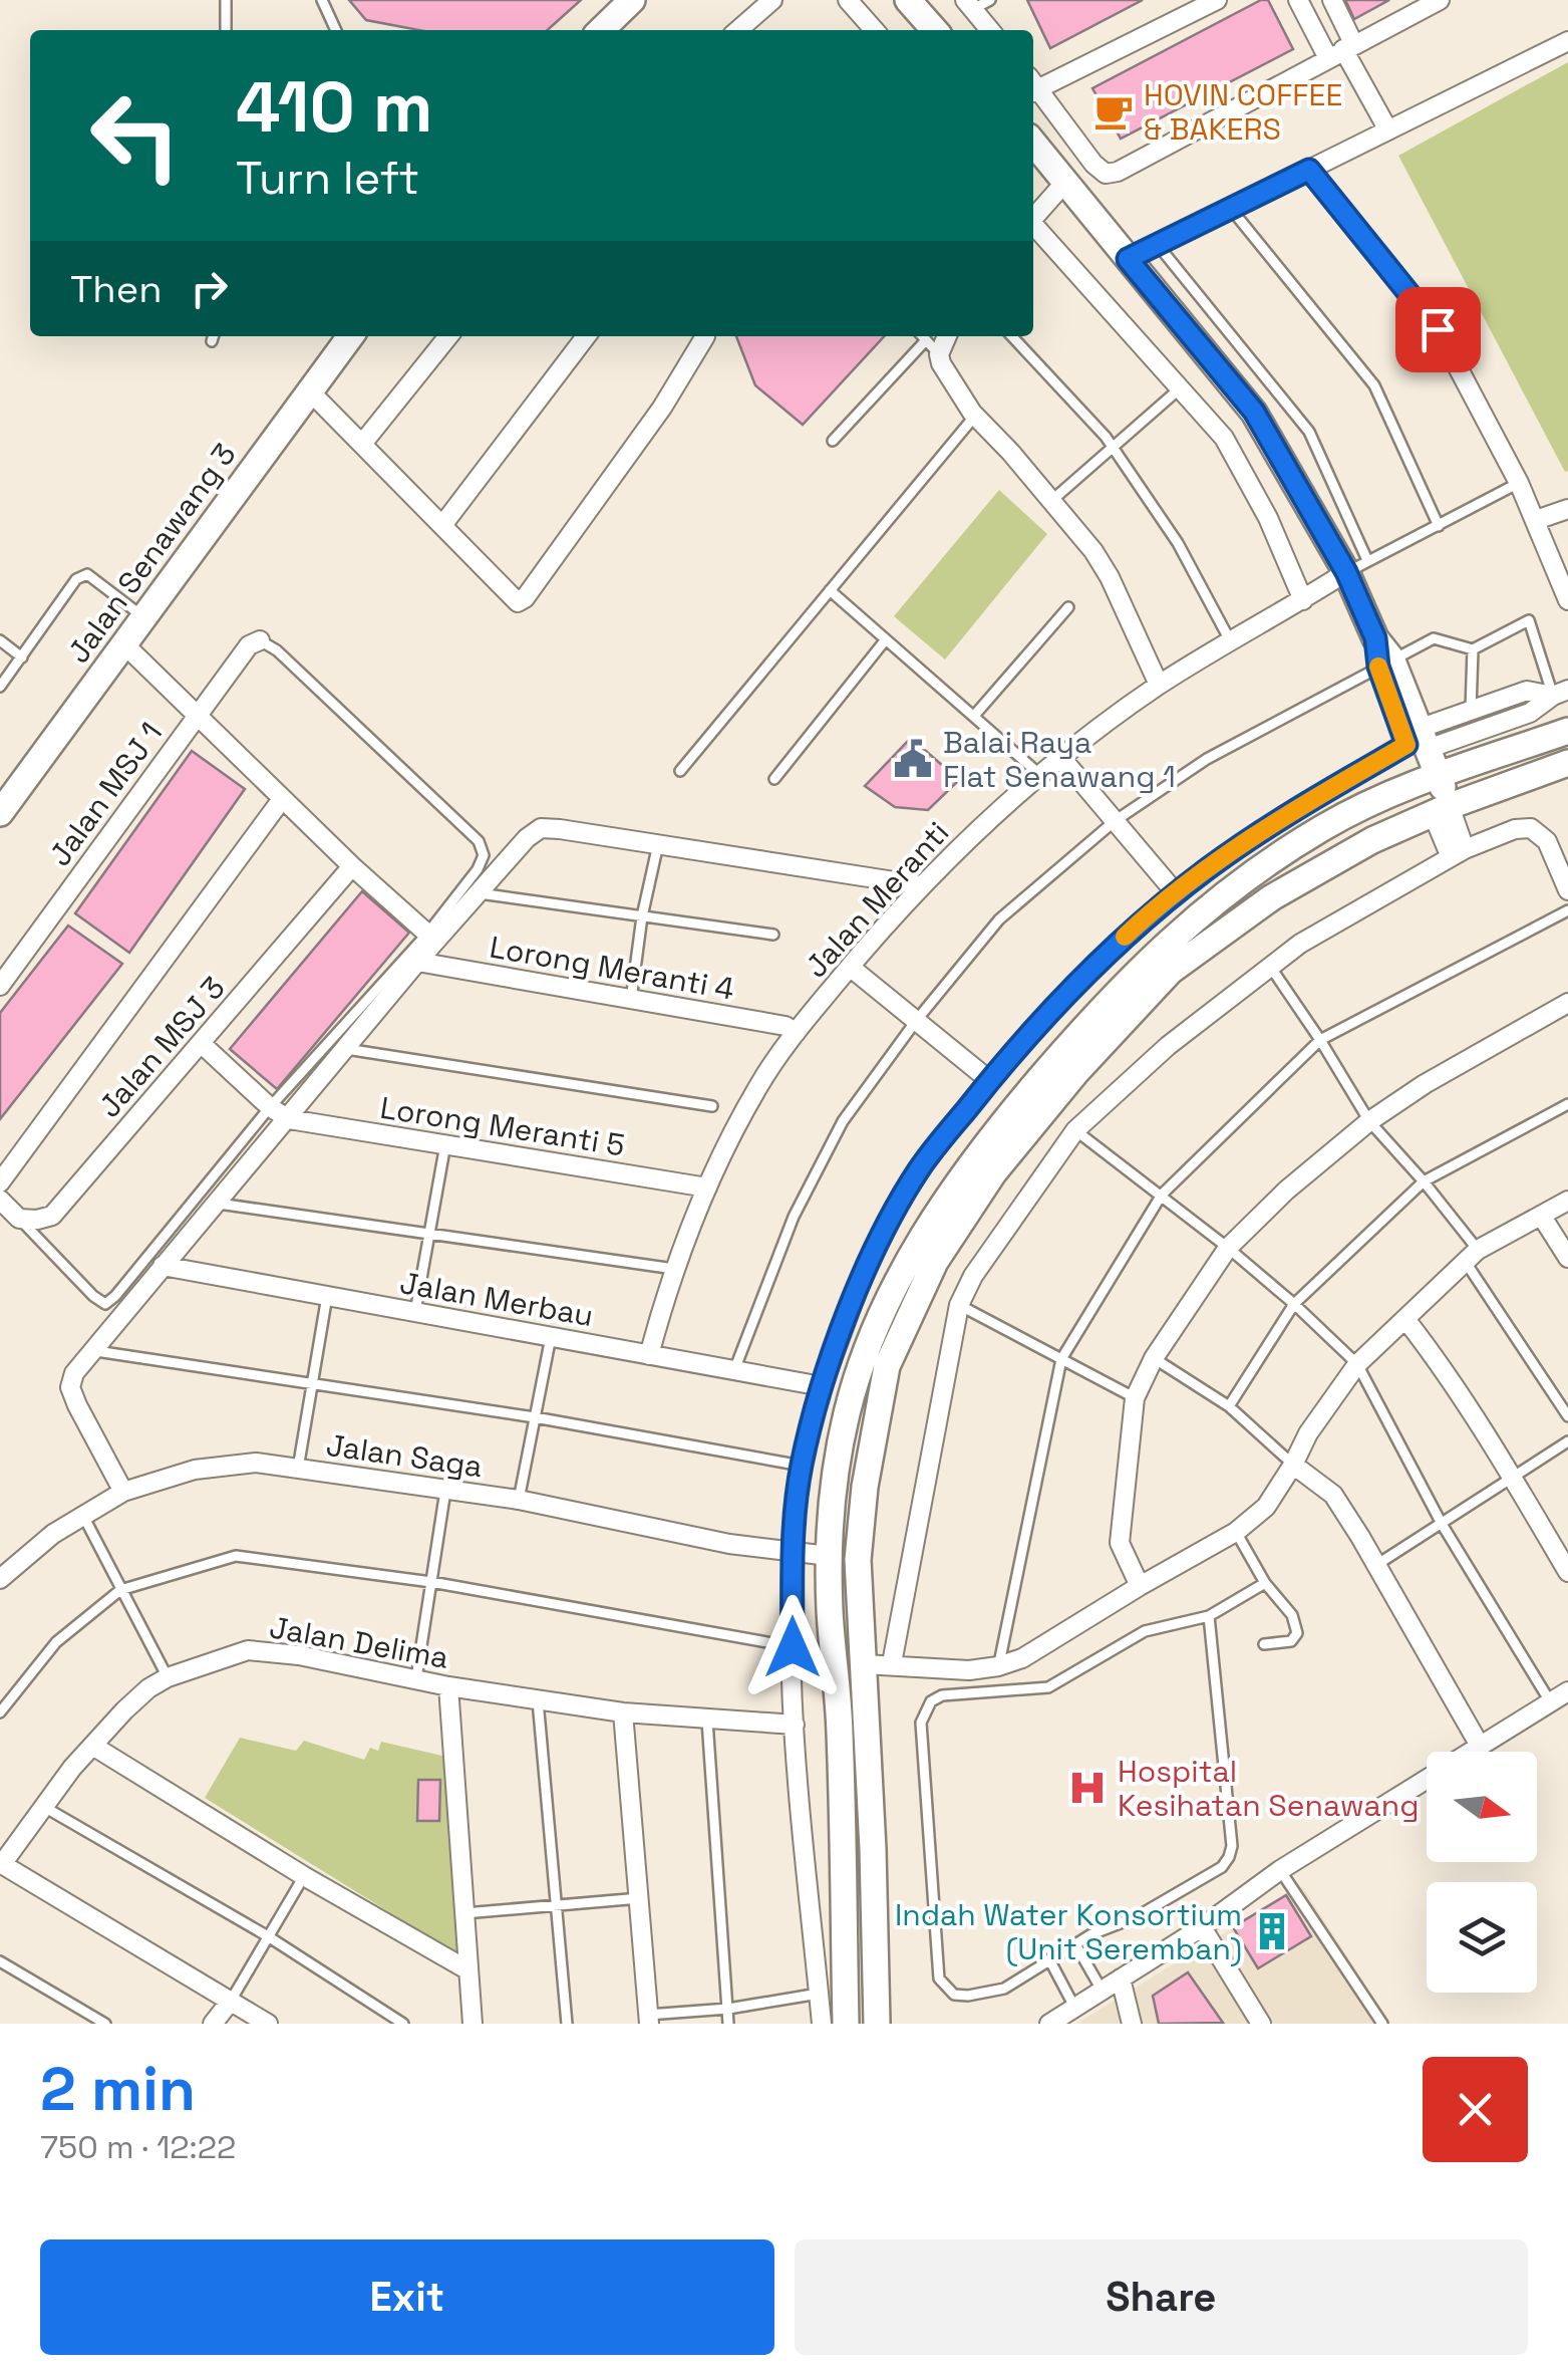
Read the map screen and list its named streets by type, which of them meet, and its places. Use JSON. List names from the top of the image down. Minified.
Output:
{"streets":{"street":["Jalan Senawang 3","Jalan MSJ 1","Jalan Meranti","Lorong Meranti 4","Jalan MSJ 3","Lorong Meranti 5","Jalan Merbau","Jalan Saga","Jalan Delima"]},"crossings":[["Jalan Meranti","Lorong Meranti 4"],["Jalan Meranti","Lorong Meranti 5"],["Jalan Meranti","Jalan Merbau"]],"places":{"cafe":["HOVIN COFFEE & BAKERS"],"public building":["Balai Raya Flat Senawang 1"],"hospital":["Hospital Kesihatan Senawang"],"building":["Indah Water Konsortium (Unit Seremban)"]},"north":"right","page":{"turn":["410 m","Turn left"],"then":"Then","heading":["2 min","750 m · 12:22"],"buttons":["Exit","Share"]}}
